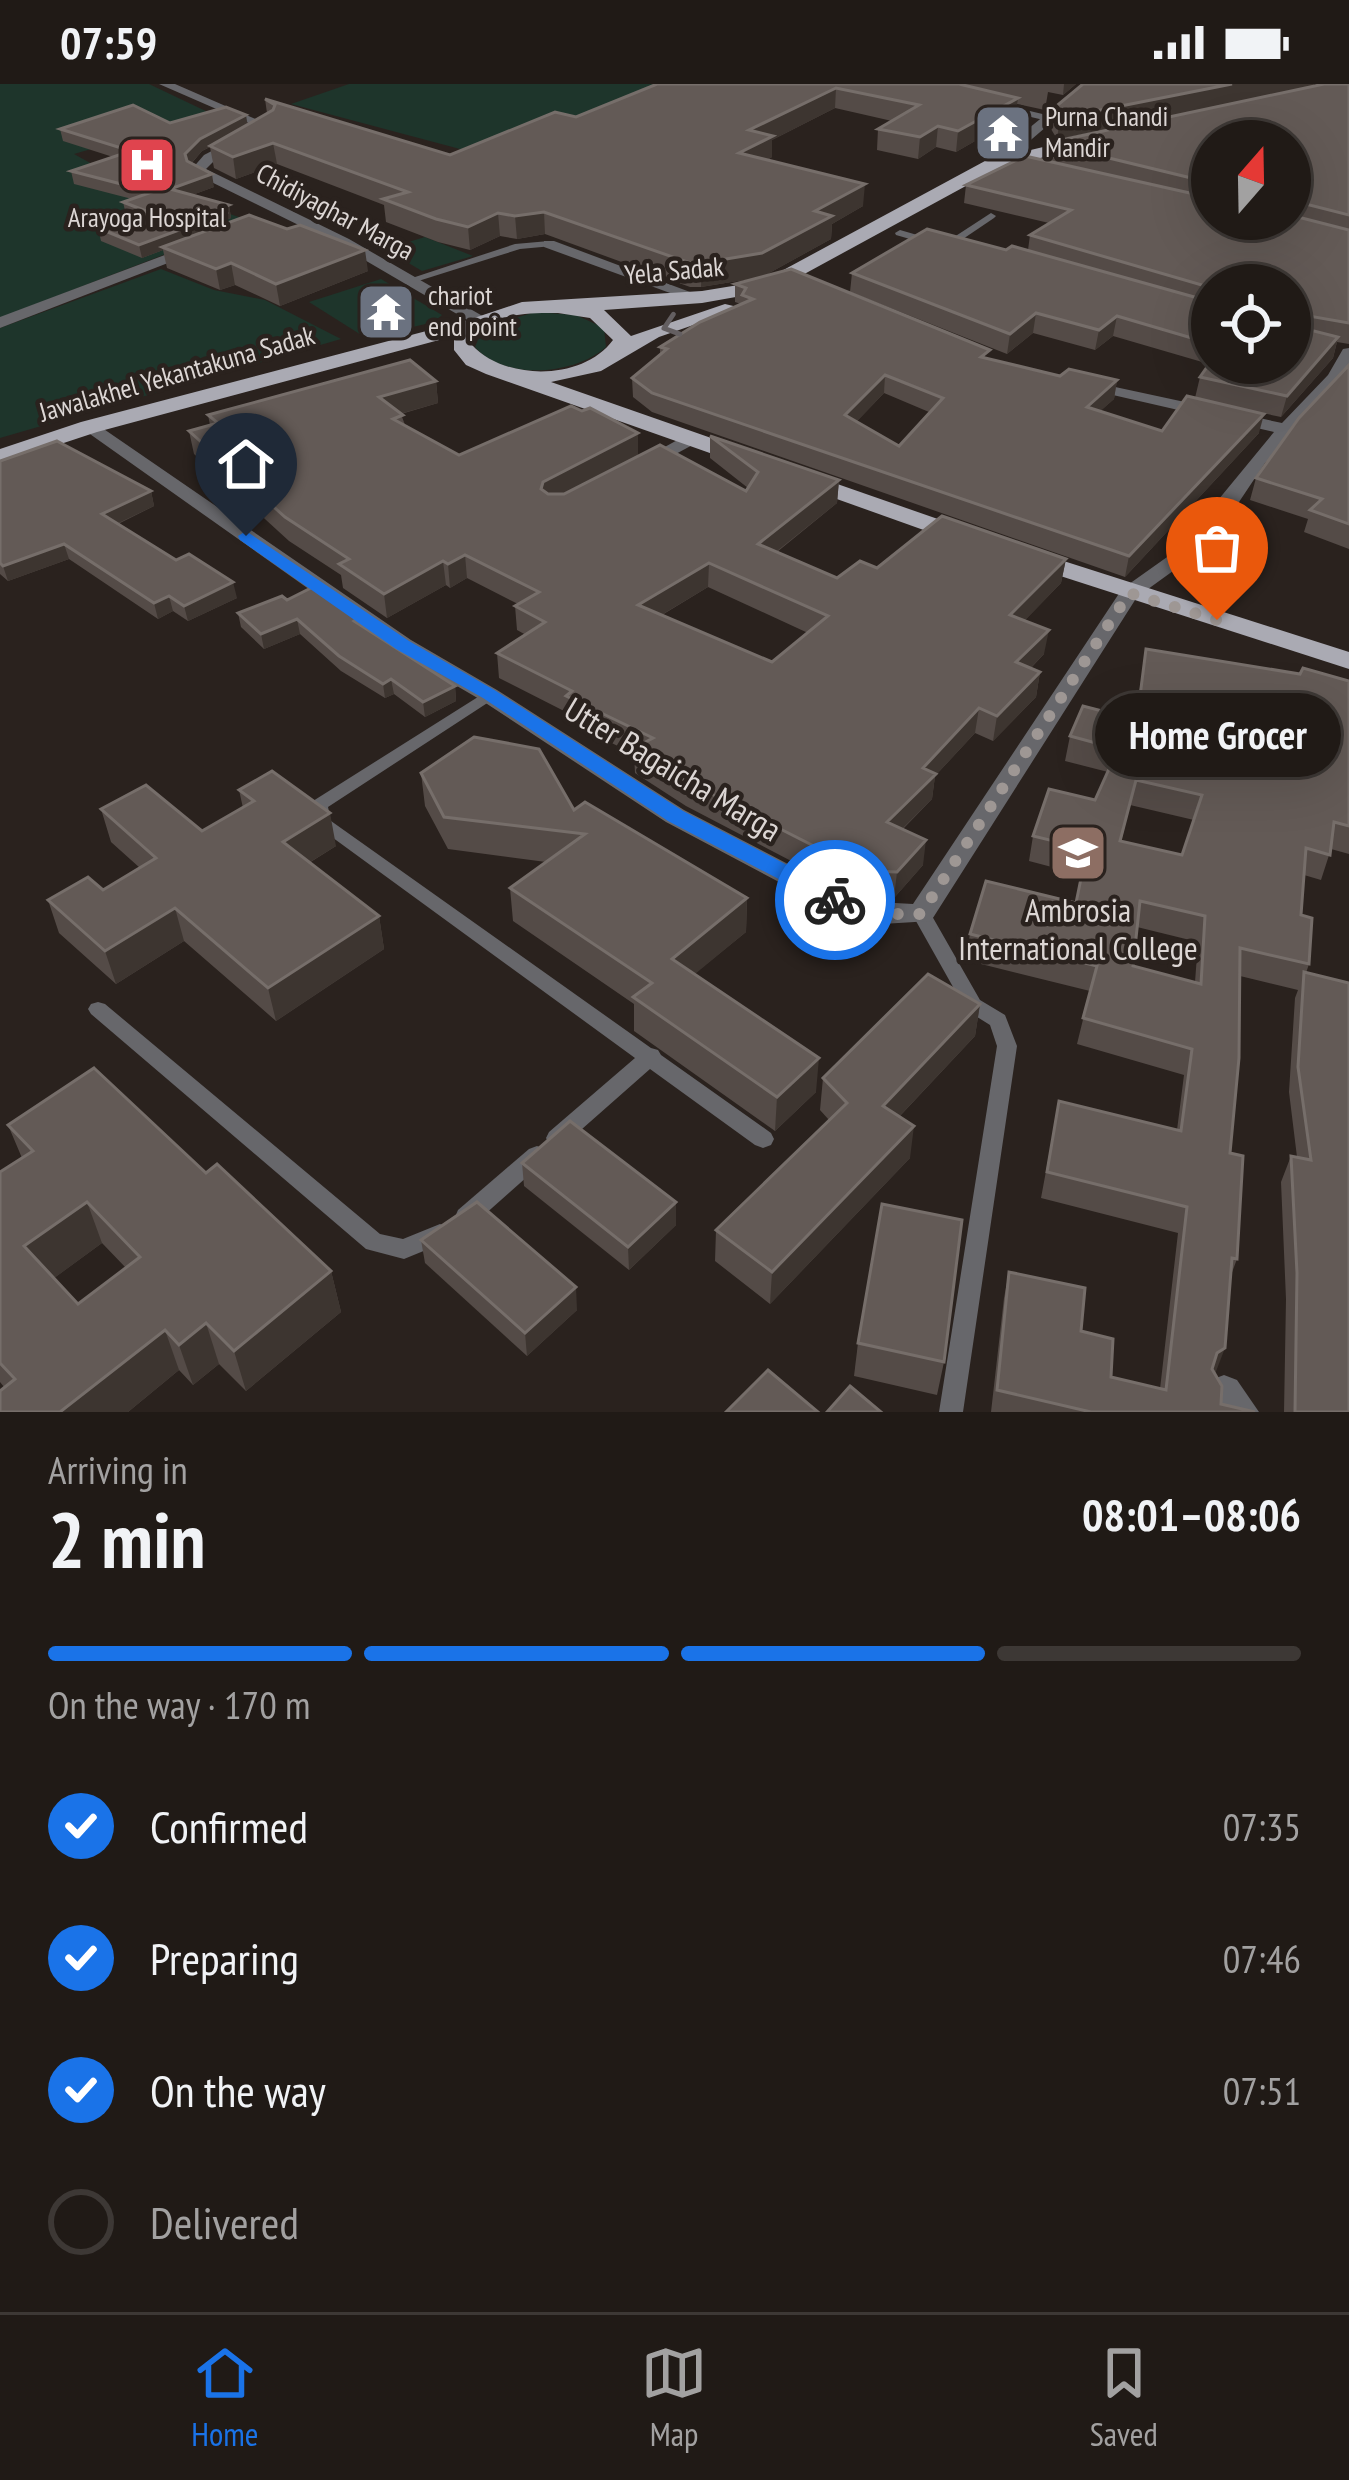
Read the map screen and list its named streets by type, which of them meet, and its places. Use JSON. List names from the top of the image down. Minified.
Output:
{"streets":{"main road":["Yela Sadak","Jawalakhel Yekantakuna Sadak"],"street":["Chidiyaghar Marga","Utter Bagaicha Marga"]},"crossings":[["Chidiyaghar Marga","Yela Sadak"],["Chidiyaghar Marga","Jawalakhel Yekantakuna Sadak"],["Yela Sadak","Jawalakhel Yekantakuna Sadak"],["Jawalakhel Yekantakuna Sadak","Utter Bagaicha Marga"]],"places":{"temple":["Purna Chandi Mandir","chariot end point"],"hospital":["Arayoga Hospital"],"other":["Home Grocer"],"school or university":["Ambrosia International College"]},"north":"top","page":{"status":"07:59","bubble":"Home Grocer","heading":["2 min","Arriving in","08:01–08:06"],"bar":"On the way · 170 m","list":[["Confirmed","07:35"],["Preparing","07:46"],["On the way","07:51"],"Delivered"],"tabs":["Home","Map","Saved"]}}
